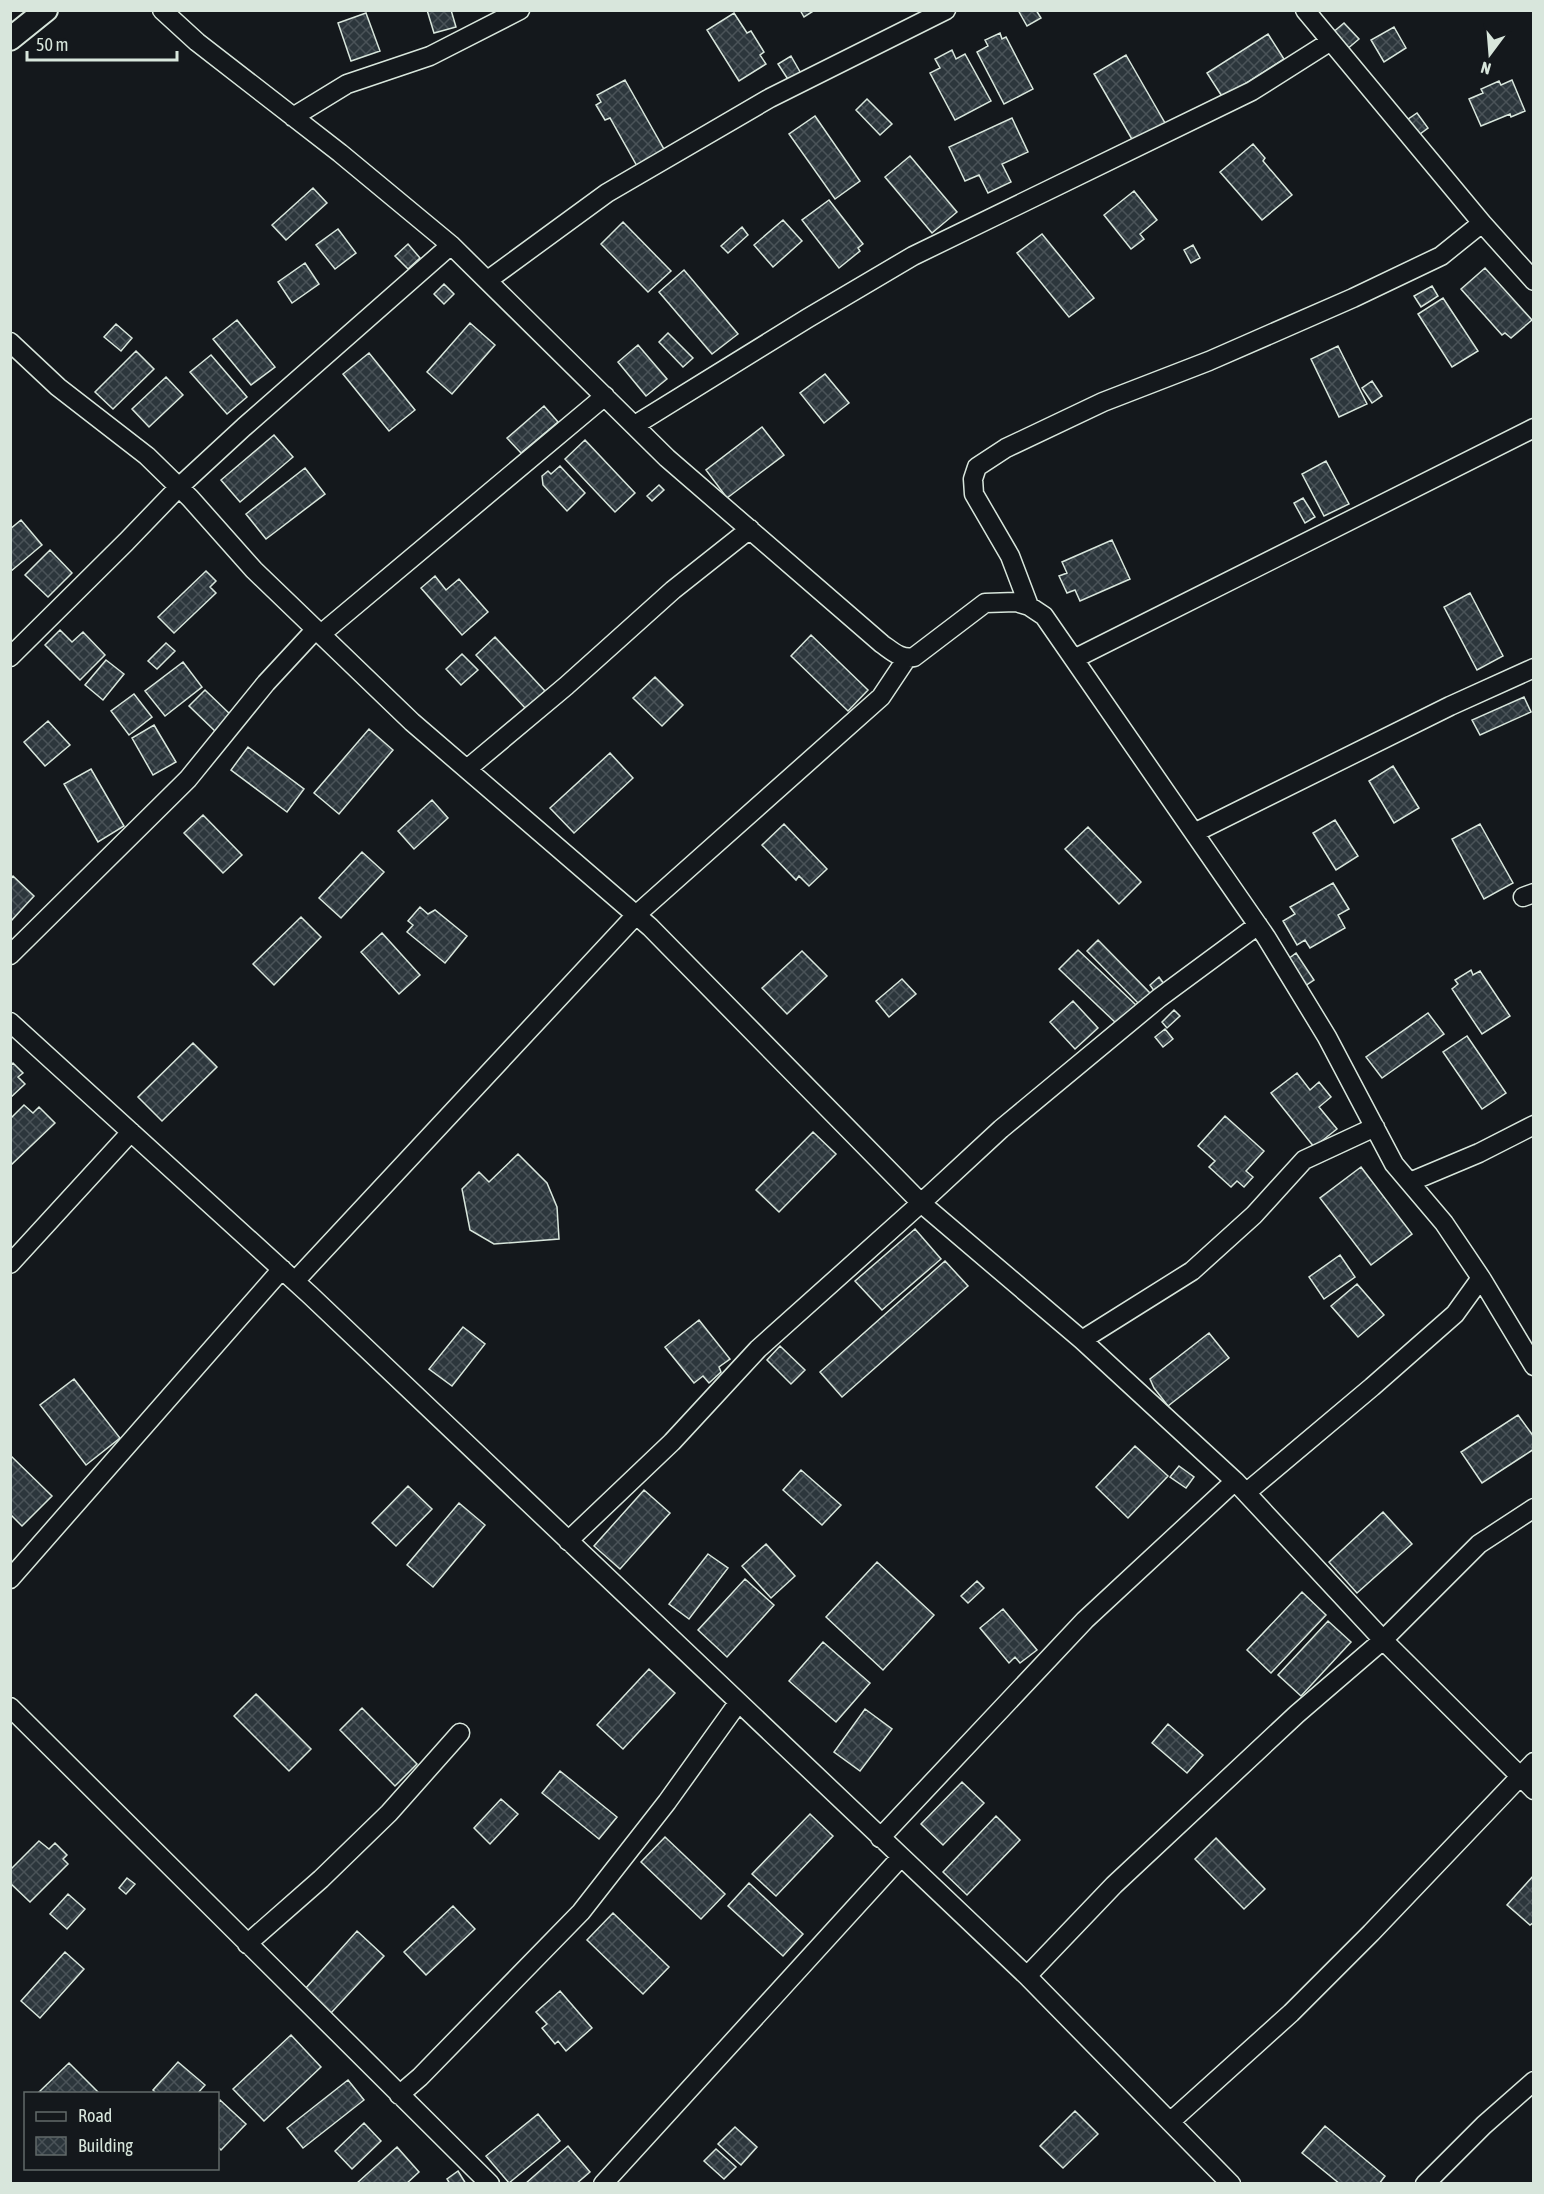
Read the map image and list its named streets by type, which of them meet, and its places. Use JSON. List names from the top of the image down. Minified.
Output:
{"legend":["Road","Building"],"scale_bar":"50 m","north":"bottom"}
